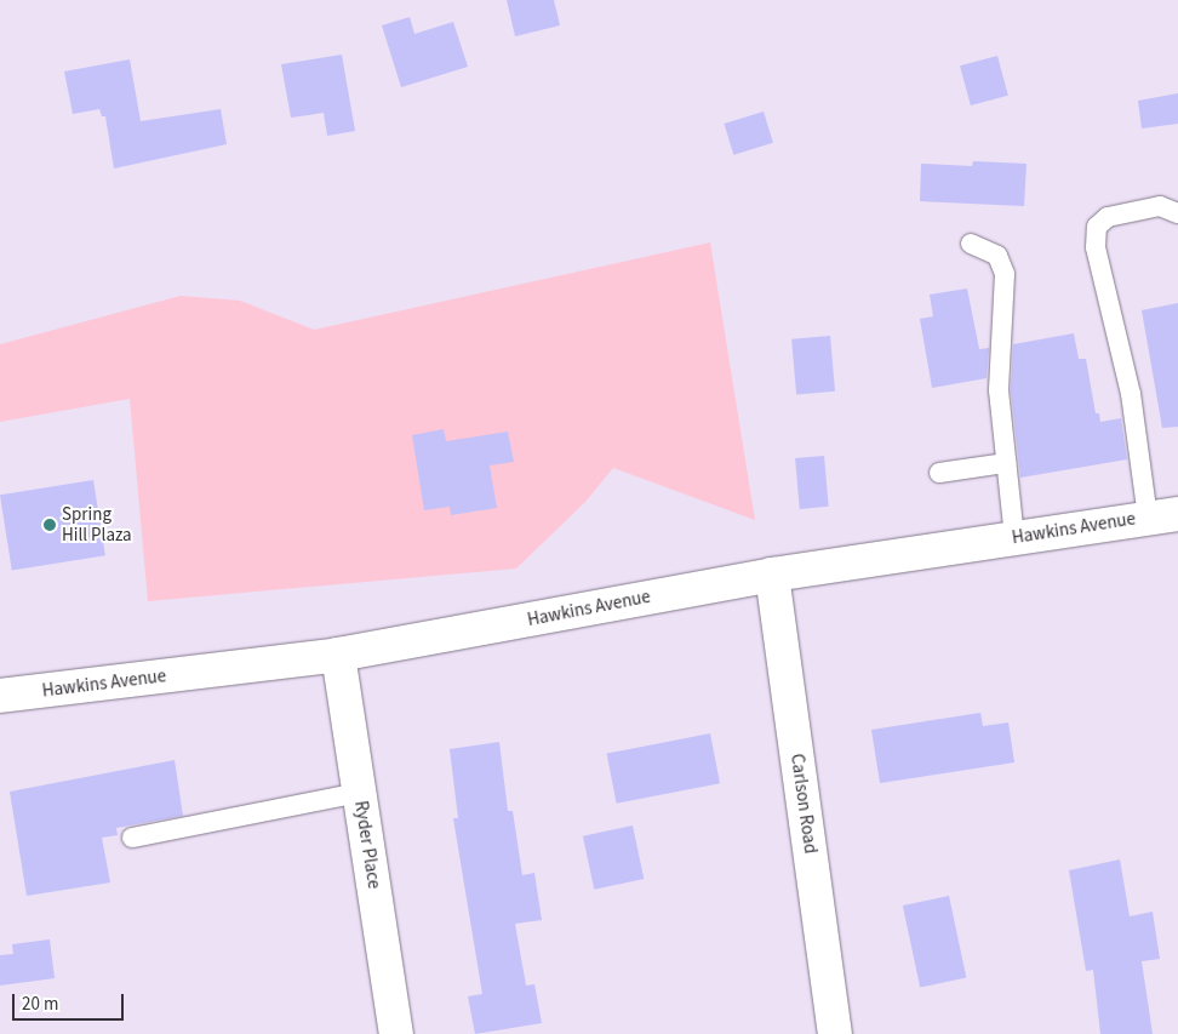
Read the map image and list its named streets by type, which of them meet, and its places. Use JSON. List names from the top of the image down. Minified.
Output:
{"streets":{"street":["Hawkins Avenue","Carlson Road","Ryder Place"]},"crossings":[["Hawkins Avenue","Carlson Road"],["Hawkins Avenue","Ryder Place"]],"places":["Spring Hill Plaza"],"scale_bar":"20 m"}
